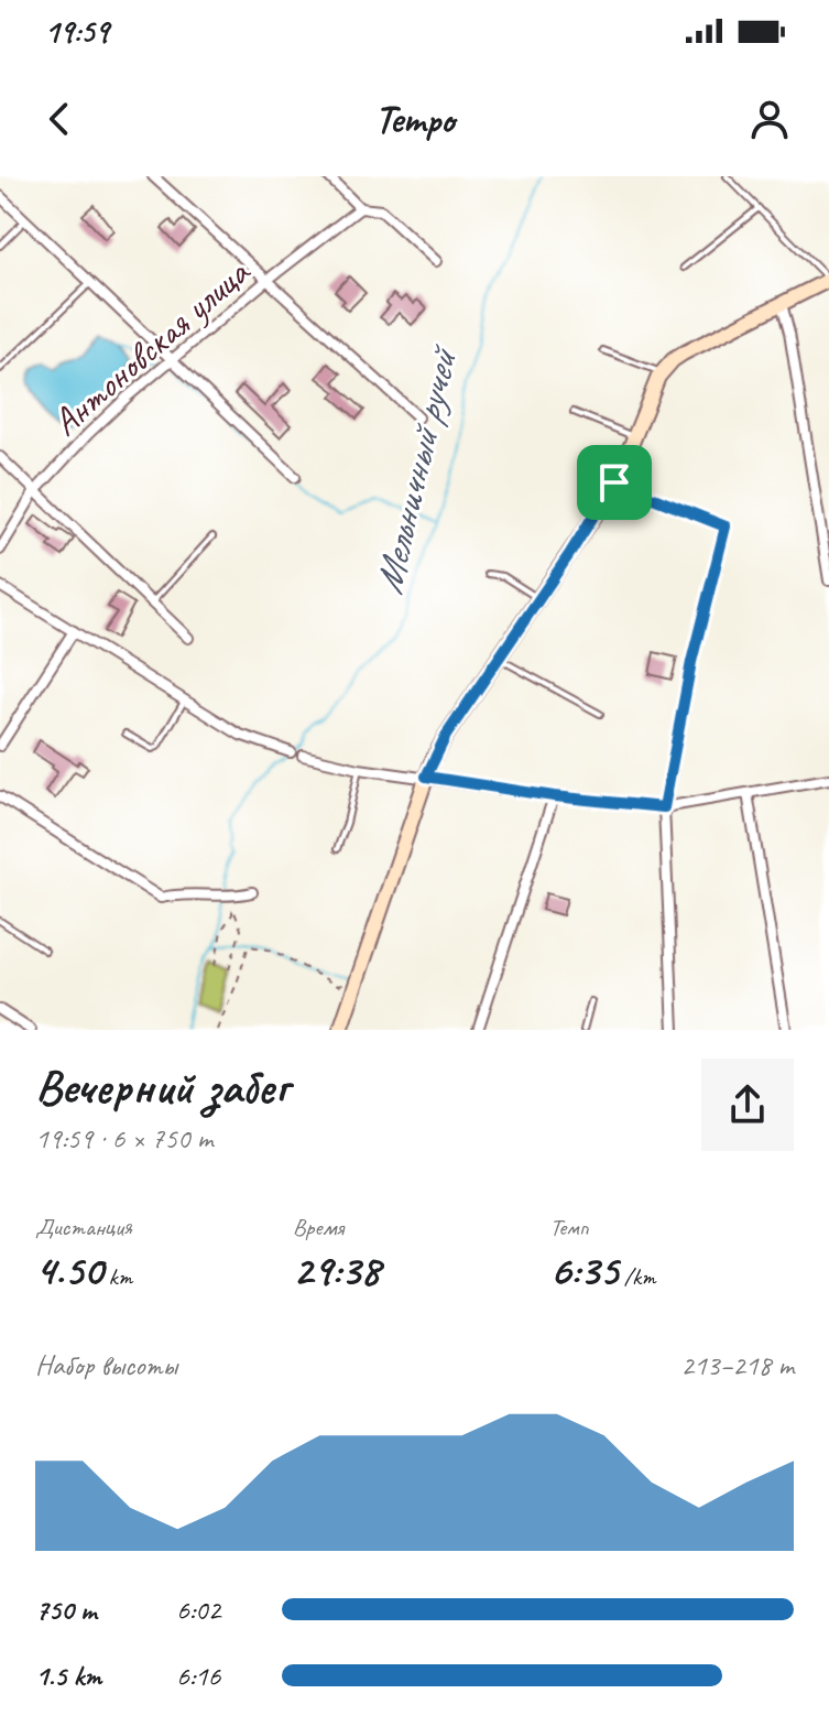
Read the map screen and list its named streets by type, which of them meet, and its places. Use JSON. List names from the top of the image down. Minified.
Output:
{"streets":{"street":["Антоновская улица"]},"water":["Мельничный ручей"],"page":{"status":"19:59","header":"Tempo","heading":["Вечерний забег","19:59 · 6 × 750 m"],"stats":[["Дистанция","4.50 km"],["Время","29:38"],["Темп","6:35 /km"]],"chart":["Набор высоты","213–218 m"],"list":[{"name":"750 m","note":"6:02"},{"name":"1.5 km","note":"6:16"}]}}
